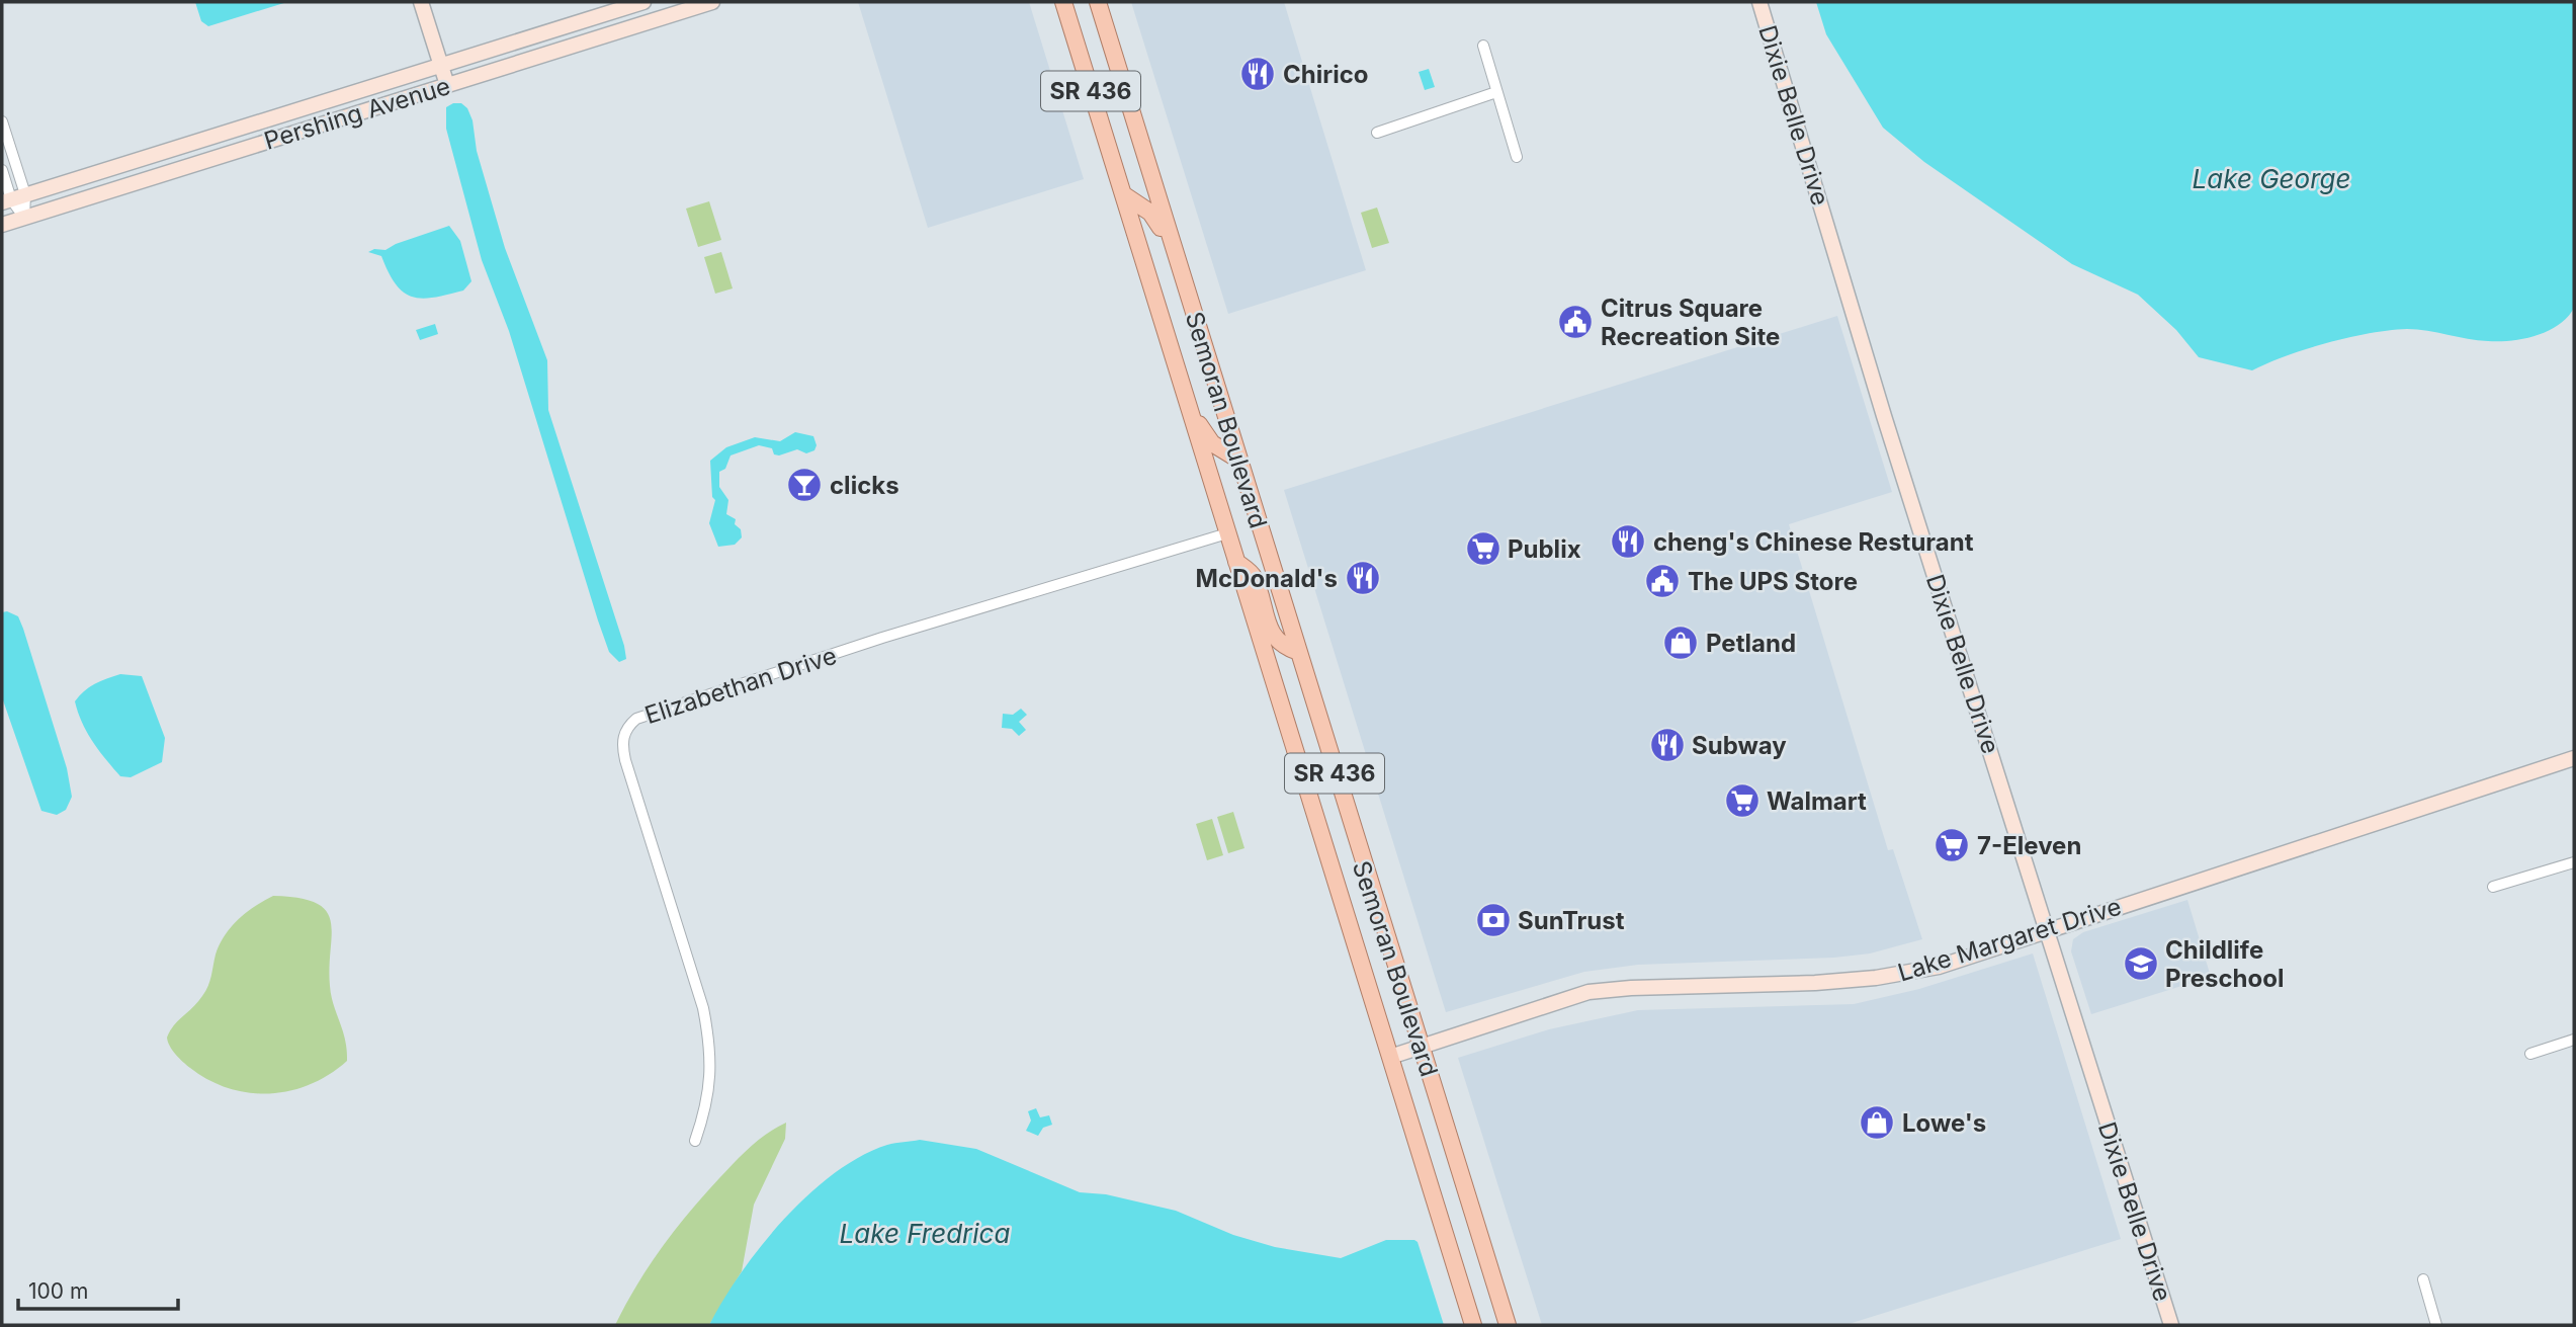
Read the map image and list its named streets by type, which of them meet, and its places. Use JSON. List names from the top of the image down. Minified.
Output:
{"streets":{"main road":["SR 436","Semoran Boulevard"],"street":["Pershing Avenue","Dixie Belle Drive","Elizabethan Drive","Lake Margaret Drive"]},"crossings":[["Dixie Belle Drive","Lake Margaret Drive"],["Semoran Boulevard","Elizabethan Drive"],["Semoran Boulevard","Lake Margaret Drive"]],"water":["Lake George","Lake Fredrica"],"places":{"restaurant":["Chirico","cheng's Chinese Resturant","McDonald's","Subway"],"public building":["Citrus Square Recreation Site","The UPS Store"],"bar":["clicks"],"supermarket":["Publix","Walmart","7-Eleven"],"shop":["Petland","Lowe's"],"bank":["SunTrust"],"school or university":["Childlife Preschool"]},"scale_bar":"100 m"}
